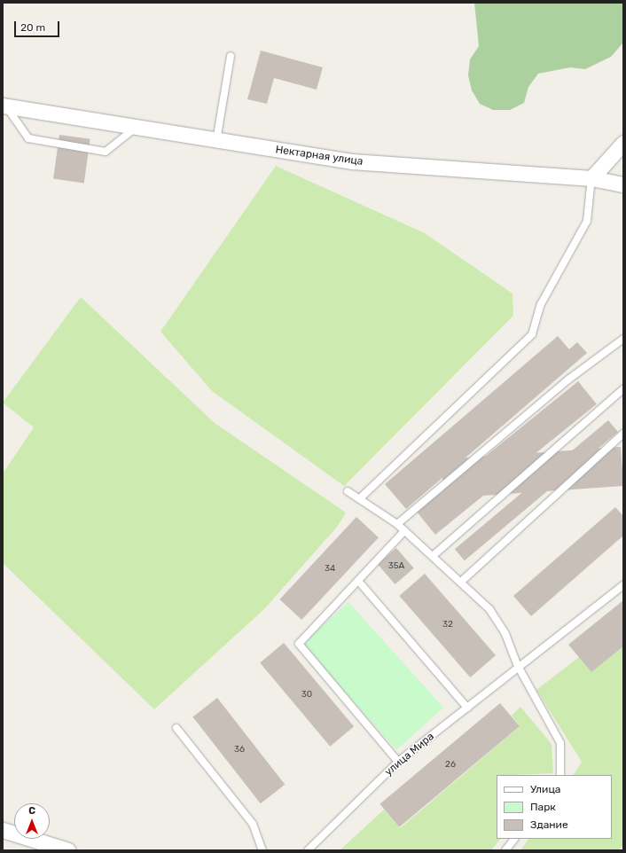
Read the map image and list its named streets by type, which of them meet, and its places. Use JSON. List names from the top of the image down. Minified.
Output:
{"streets":{"street":["Нектарная улица"],"lane":["улица Мира"]},"house_numbers":["35А","34","32","30","36","26"],"legend":["Улица","Парк","Здание"],"scale_bar":"20 m","north":"top"}
